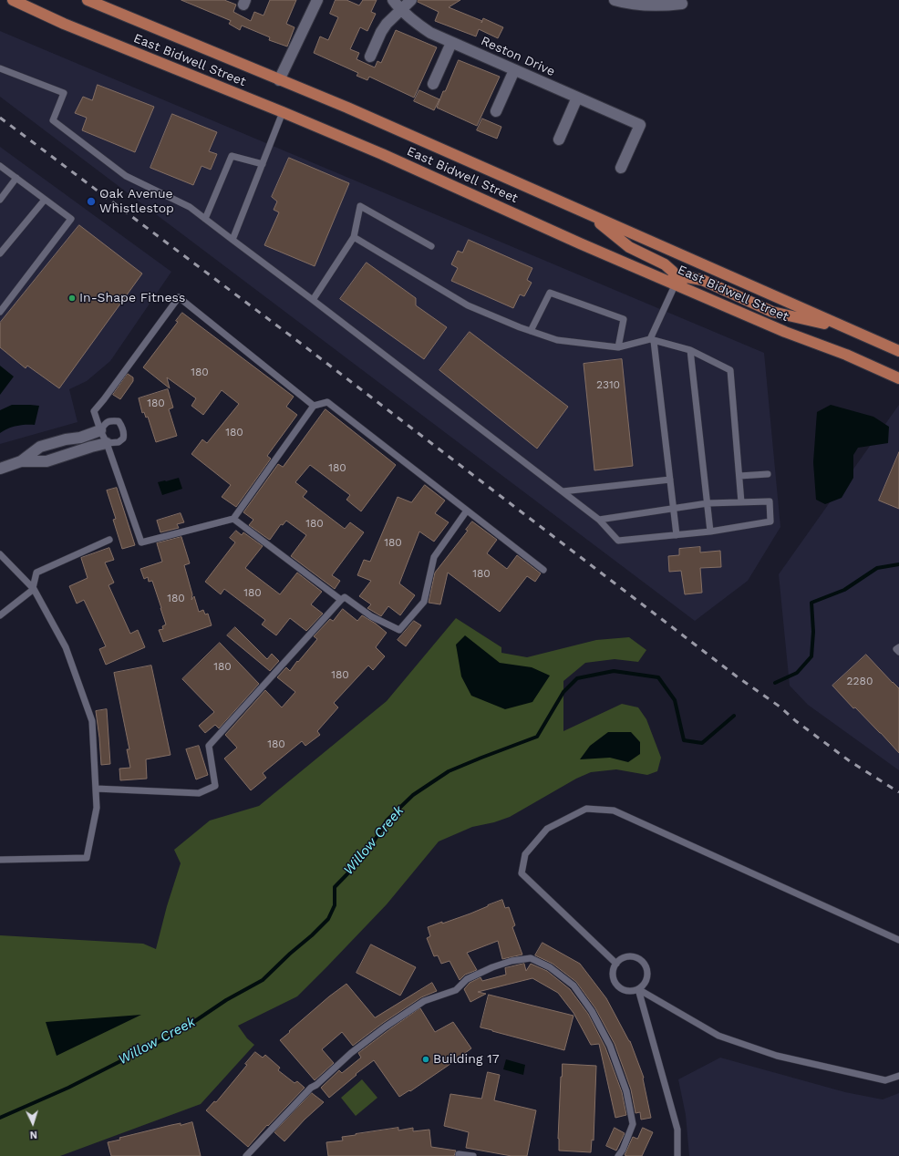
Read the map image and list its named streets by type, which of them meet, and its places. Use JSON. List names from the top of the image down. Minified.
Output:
{"streets":{"main road":["East Bidwell Street"],"street":["Reston Drive"]},"water":["Willow Creek"],"places":["Oak Avenue Whistlestop","In-Shape Fitness","Building 17"],"house_numbers":["180","2310","180","180","180","180","180","180","180","180","180","180","2280","180"],"north":"bottom"}
